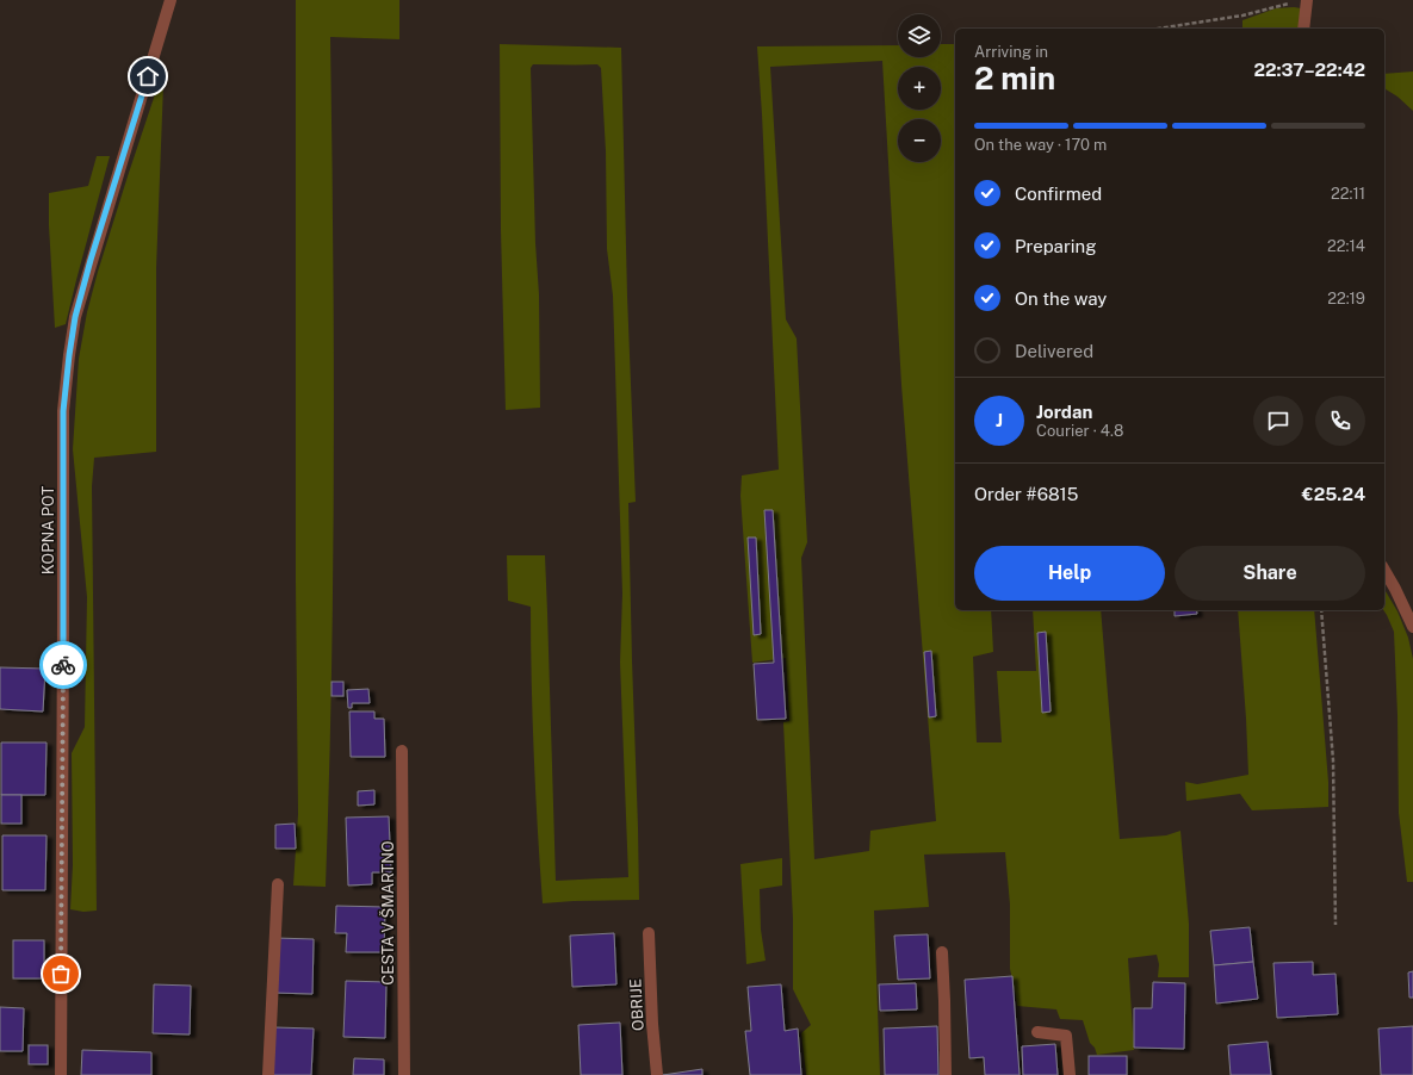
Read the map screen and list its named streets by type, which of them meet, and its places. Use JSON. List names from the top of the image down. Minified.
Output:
{"streets":{"street":["KOPNA POT","CESTA V ŠMARTNO","OBRIJE"]},"page":{"map_buttons":["+","−"],"heading":["2 min","Arriving in","22:37–22:42"],"panel":["Jordan","Courier · 4.8","Order #6815","€25.24"],"bar":"On the way · 170 m","list":[["Confirmed","22:11"],["Preparing","22:14"],["On the way","22:19"],"Delivered"],"round":"J","buttons":["Help","Share"]}}
